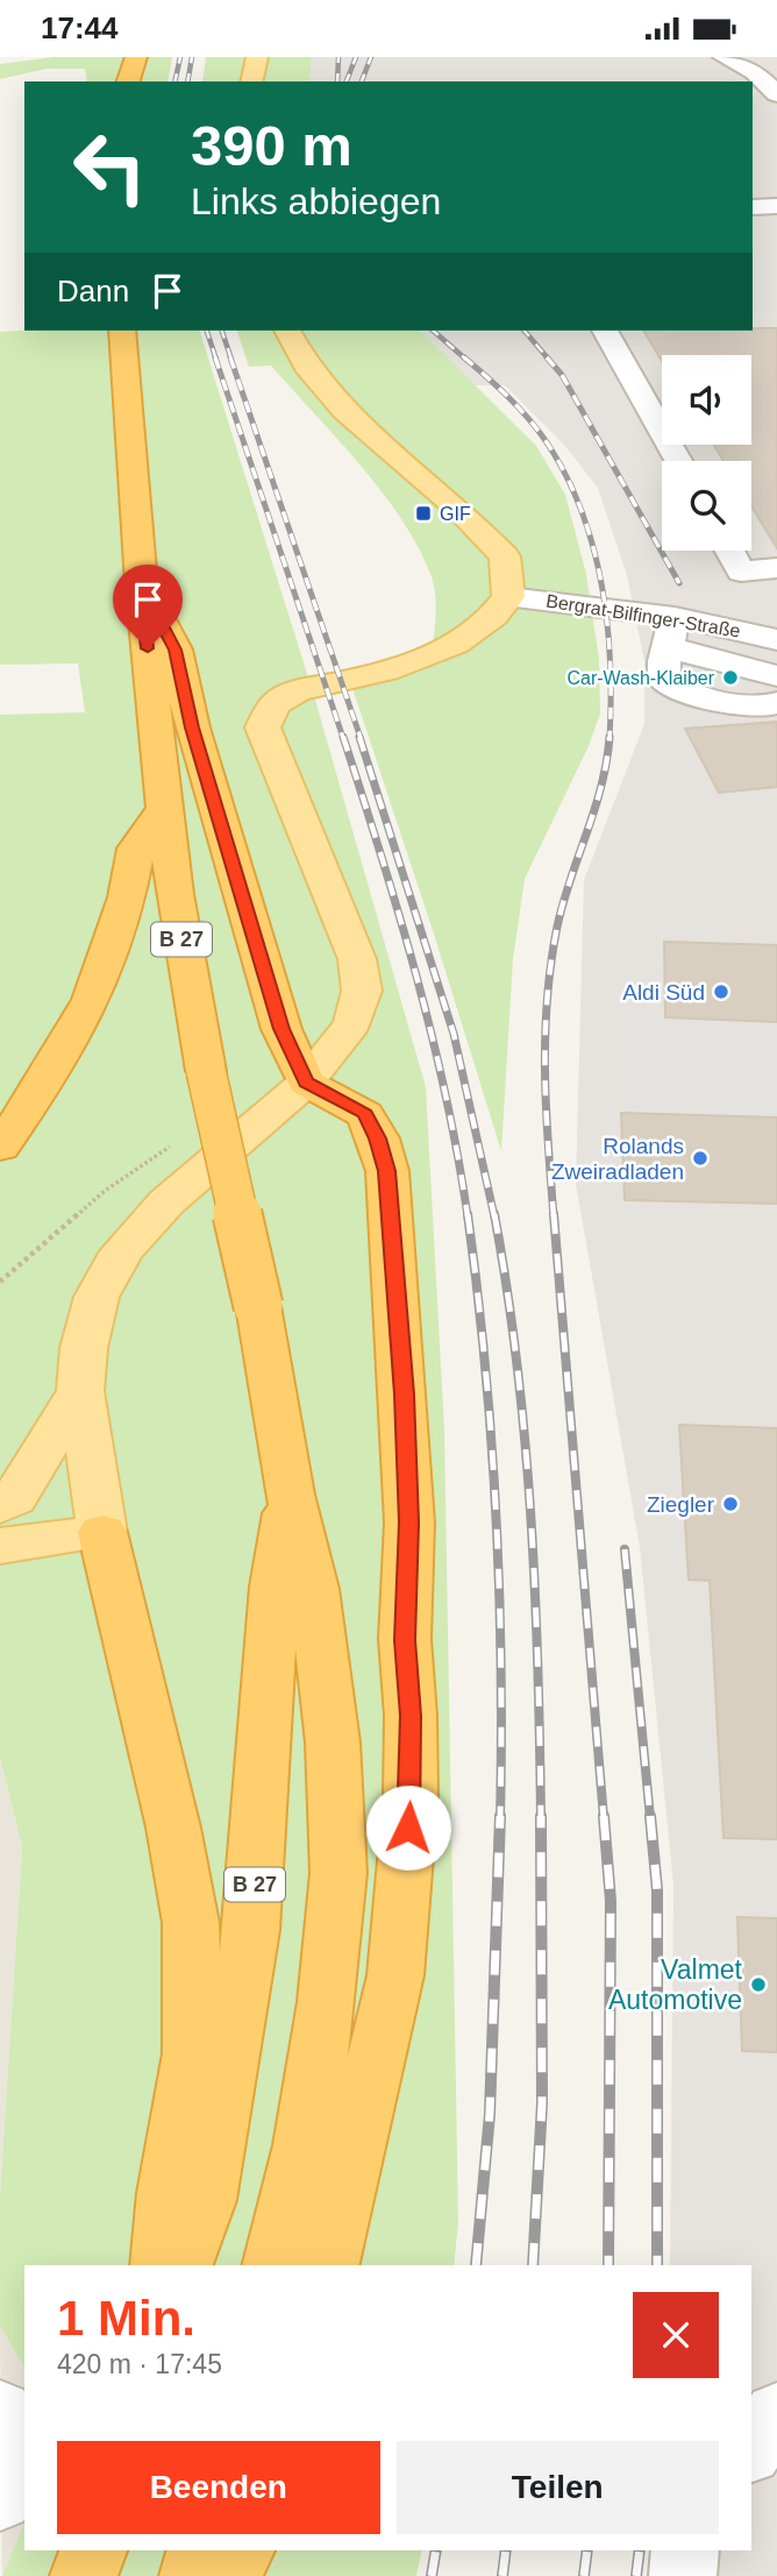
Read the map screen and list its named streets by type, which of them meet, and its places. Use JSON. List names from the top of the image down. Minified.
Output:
{"streets":{"highway":["B 27"],"street":["Bergrat-Bilfinger-Straße"]},"places":{"transit":["GIF"],"other":["Car-Wash-Klaiber","Aldi Süd","Rolands Zweiradladen","Ziegler","Valmet Automotive"]},"page":{"status":"17:44","turn":["390 m","Links abbiegen"],"then":"Dann","heading":["1 Min.","420 m · 17:45"],"buttons":["Beenden","Teilen"]}}
